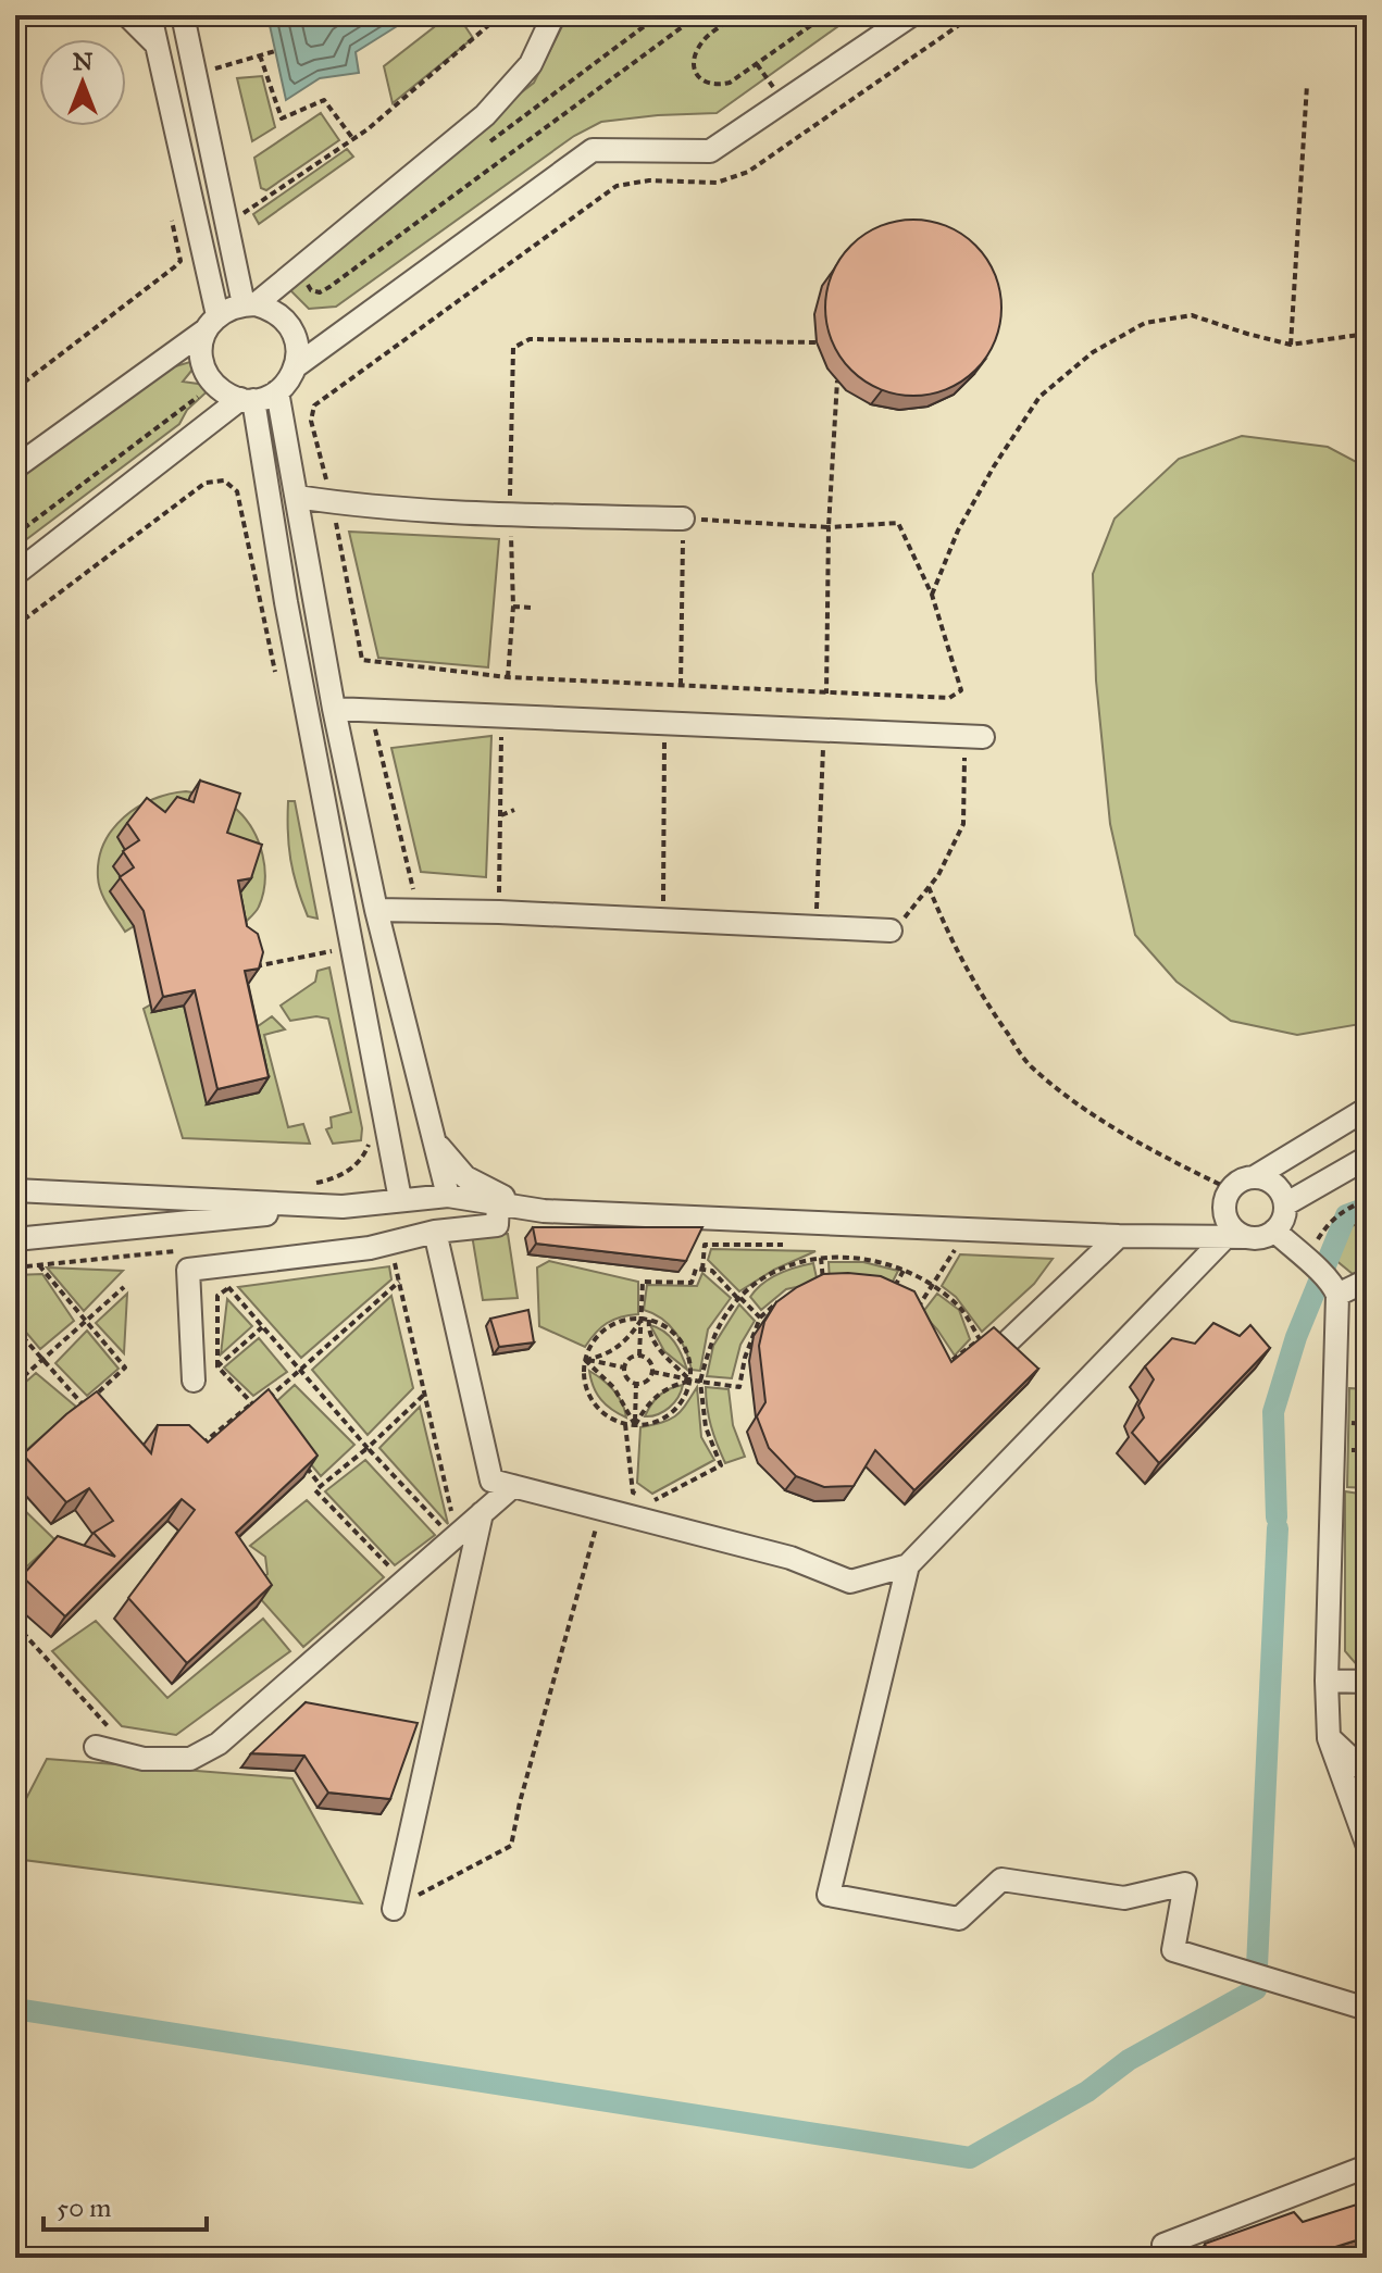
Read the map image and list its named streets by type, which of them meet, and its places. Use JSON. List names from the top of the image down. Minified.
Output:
{"scale_bar":"50 m","north":"top"}
